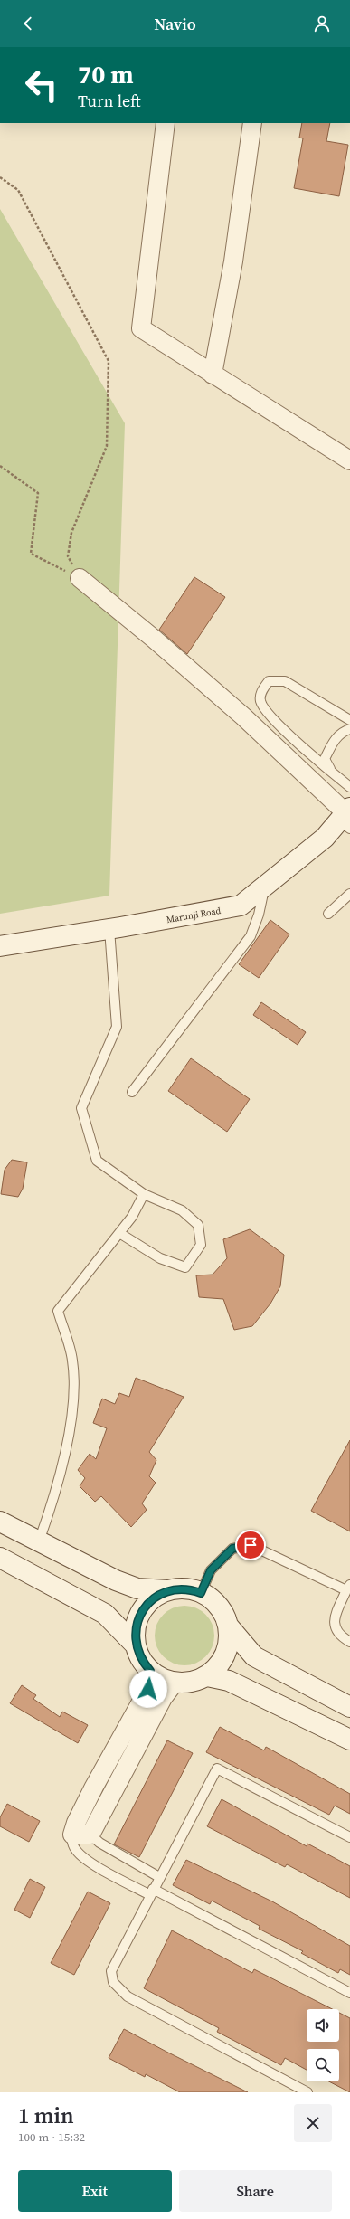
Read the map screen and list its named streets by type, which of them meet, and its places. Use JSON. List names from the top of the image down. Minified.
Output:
{"streets":{"street":["Marunji Road"]},"page":{"header":"Navio","turn":["70 m","Turn left"],"heading":["1 min","100 m · 15:32"],"buttons":["Exit","Share"]}}
